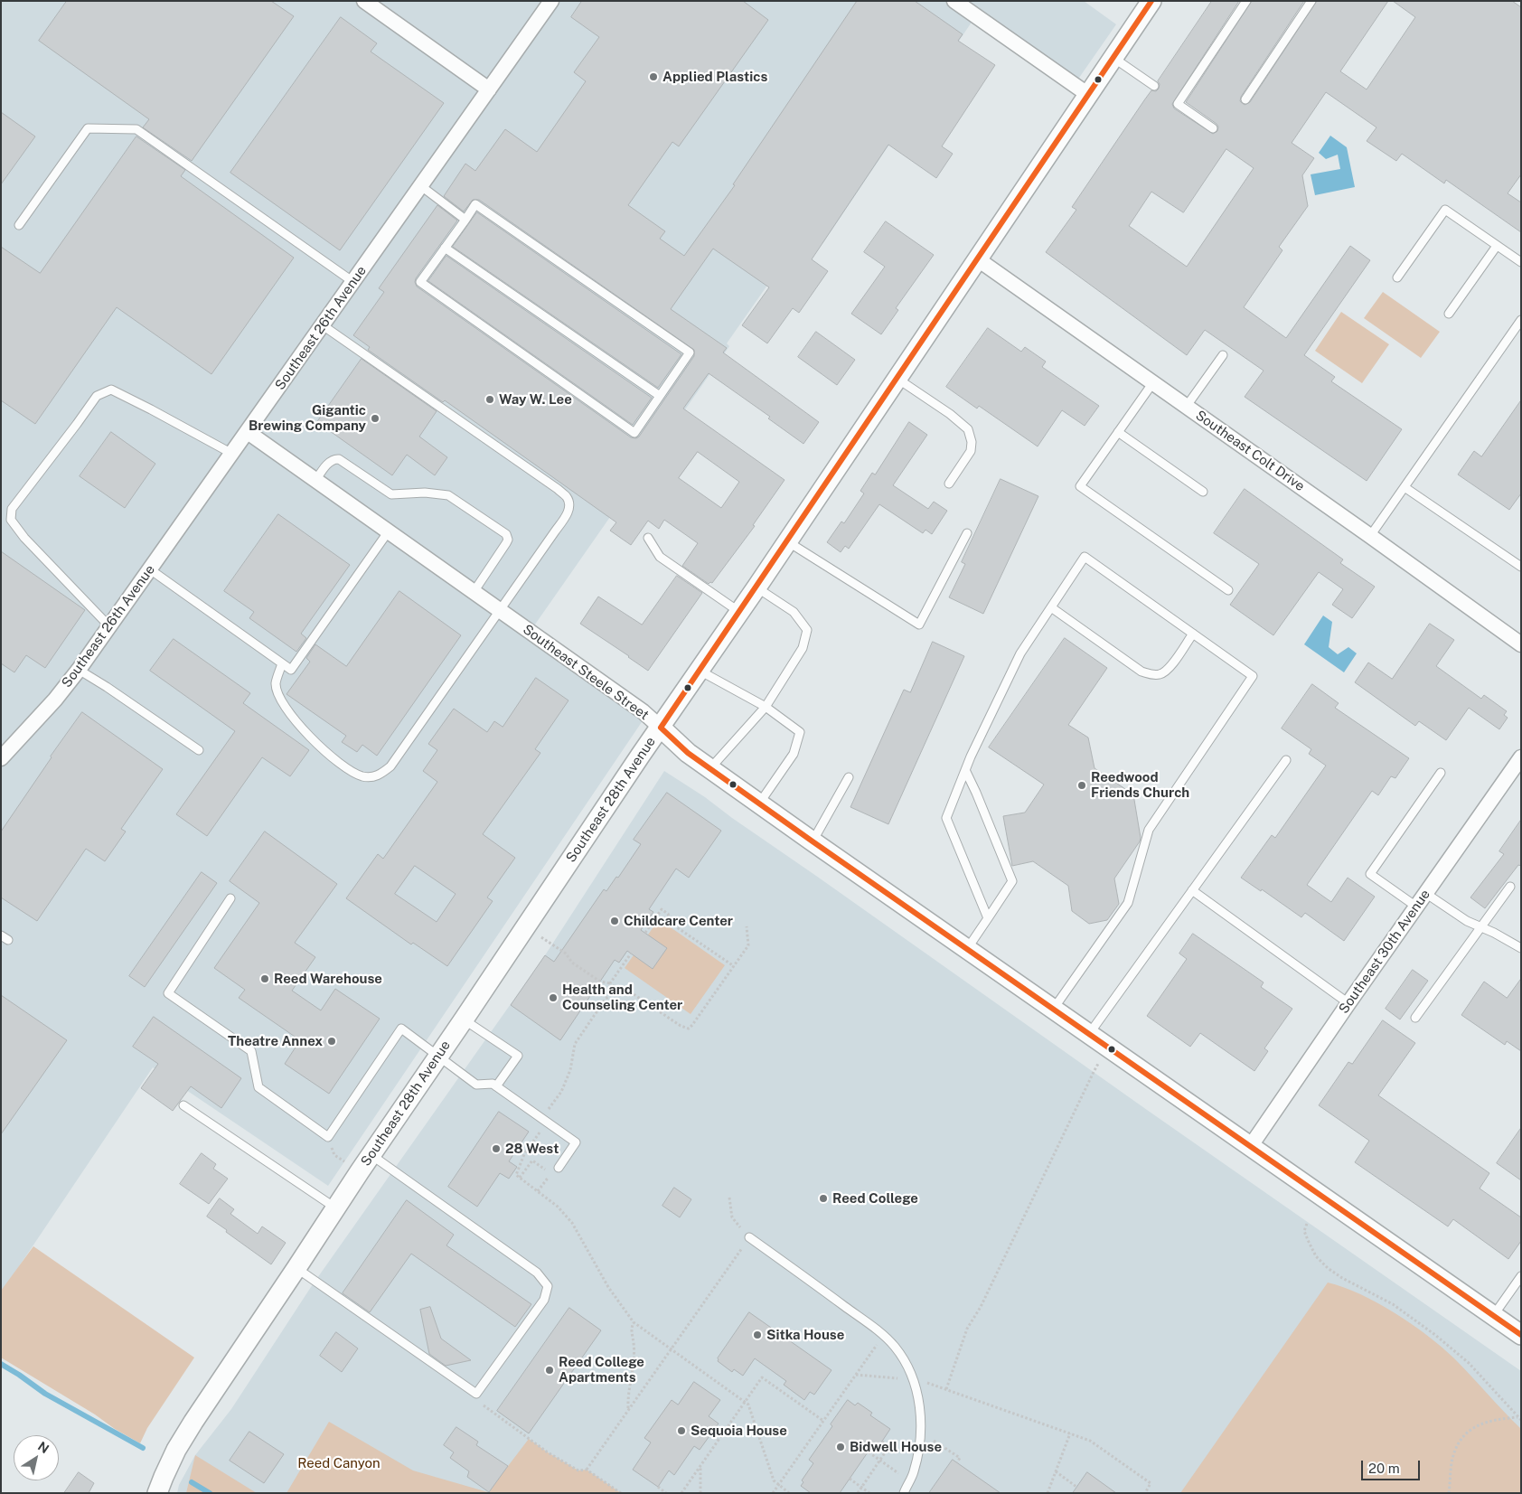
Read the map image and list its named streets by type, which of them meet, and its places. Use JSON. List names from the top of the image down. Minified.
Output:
{"streets":{"street":["Southeast 26th Avenue","Southeast Colt Drive","Southeast Steele Street","Southeast 28th Avenue","Southeast 30th Avenue"]},"crossings":[["Southeast 26th Avenue","Southeast Steele Street"],["Southeast Colt Drive","Southeast 28th Avenue"],["Southeast Steele Street","Southeast 28th Avenue"],["Southeast Steele Street","Southeast 30th Avenue"]],"parks":["Reed Canyon"],"places":["Applied Plastics","Way W. Lee","Gigantic Brewing Company","Reedwood Friends Church","Childcare Center","Reed Warehouse","Health and Counseling Center","Theatre Annex","28 West","Reed College","Sitka House","Reed College Apartments","Sequoia House","Bidwell House"],"scale_bar":"20 m","north":"top right"}
